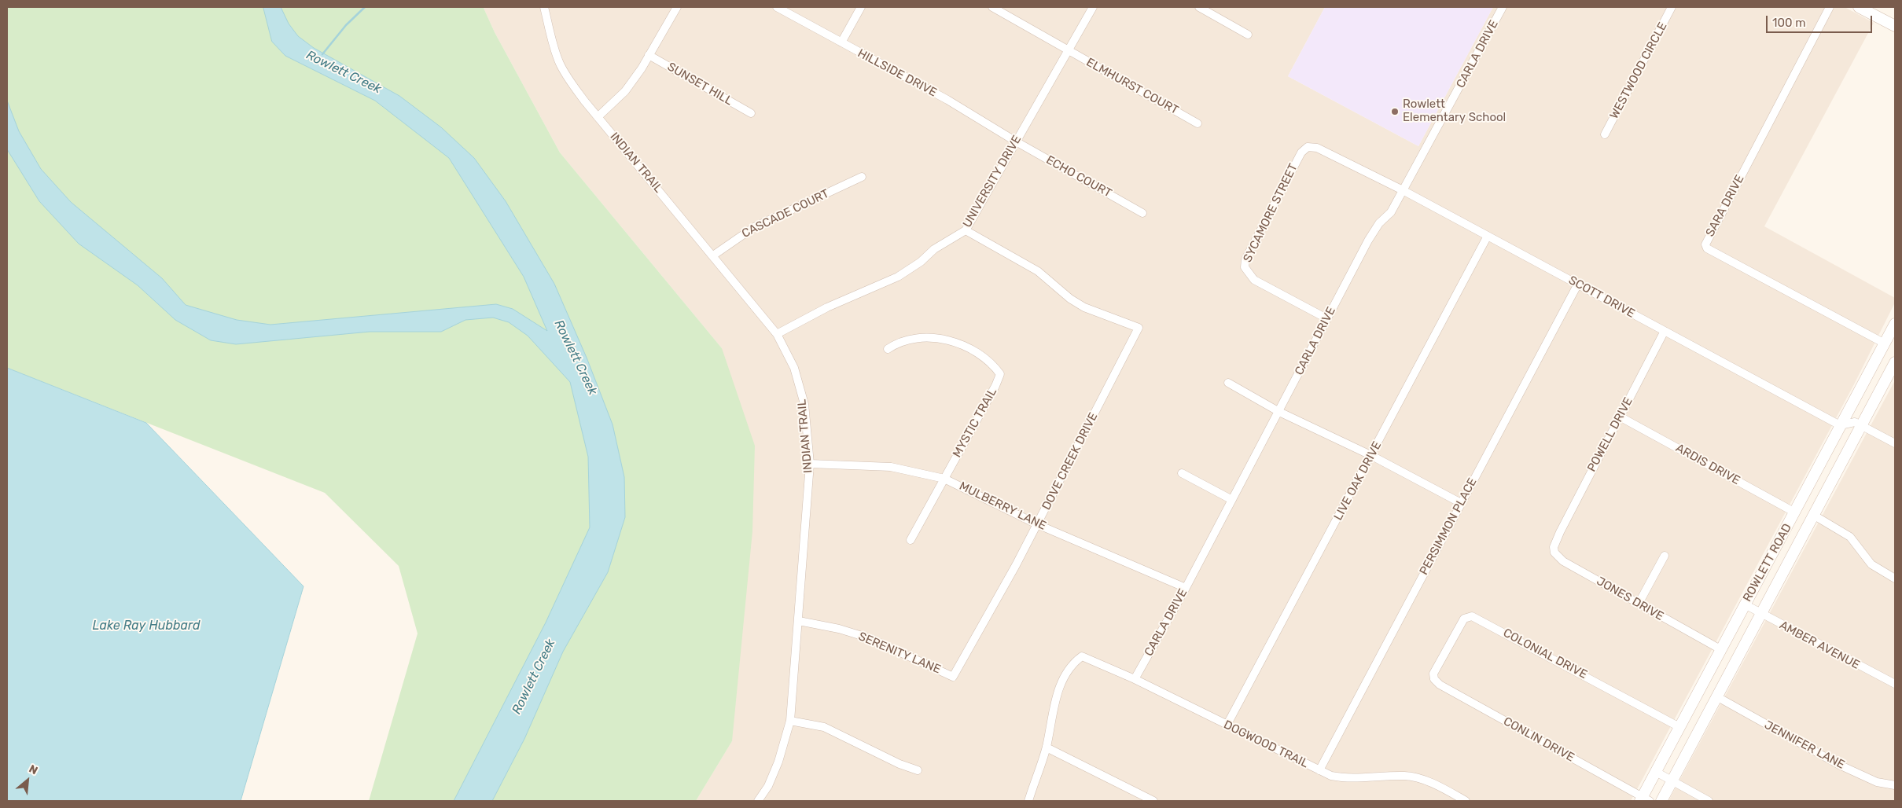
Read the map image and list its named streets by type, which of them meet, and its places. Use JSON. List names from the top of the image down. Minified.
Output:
{"streets":{"main road":["ROWLETT ROAD"],"street":["CARLA DRIVE","WESTWOOD CIRCLE","HILLSIDE DRIVE","SUNSET HILL","ELMHURST COURT","INDIAN TRAIL","ECHO COURT","UNIVERSITY DRIVE","SARA DRIVE","SYCAMORE STREET","CASCADE COURT","SCOTT DRIVE","MYSTIC TRAIL","POWELL DRIVE","DOVE CREEK DRIVE","ARDIS DRIVE","LIVE OAK DRIVE","MULBERRY LANE","PERSIMMON PLACE","JONES DRIVE","AMBER AVENUE","SERENITY LANE","COLONIAL DRIVE","CONLIN DRIVE","DOGWOOD TRAIL","JENNIFER LANE"]},"crossings":[["CARLA DRIVE","SYCAMORE STREET"],["CARLA DRIVE","SCOTT DRIVE"],["CARLA DRIVE","MULBERRY LANE"],["CARLA DRIVE","DOGWOOD TRAIL"],["HILLSIDE DRIVE","ECHO COURT"],["HILLSIDE DRIVE","UNIVERSITY DRIVE"],["ELMHURST COURT","UNIVERSITY DRIVE"],["INDIAN TRAIL","UNIVERSITY DRIVE"],["INDIAN TRAIL","CASCADE COURT"],["INDIAN TRAIL","MULBERRY LANE"],["INDIAN TRAIL","SERENITY LANE"],["ECHO COURT","UNIVERSITY DRIVE"],["UNIVERSITY DRIVE","DOVE CREEK DRIVE"],["SARA DRIVE","ROWLETT ROAD"],["SYCAMORE STREET","SCOTT DRIVE"],["SCOTT DRIVE","POWELL DRIVE"],["SCOTT DRIVE","LIVE OAK DRIVE"],["SCOTT DRIVE","PERSIMMON PLACE"],["SCOTT DRIVE","ROWLETT ROAD"],["MYSTIC TRAIL","MULBERRY LANE"],["POWELL DRIVE","ARDIS DRIVE"],["POWELL DRIVE","JONES DRIVE"],["DOVE CREEK DRIVE","MULBERRY LANE"],["DOVE CREEK DRIVE","SERENITY LANE"],["ARDIS DRIVE","ROWLETT ROAD"],["LIVE OAK DRIVE","DOGWOOD TRAIL"],["PERSIMMON PLACE","DOGWOOD TRAIL"],["ROWLETT ROAD","JONES DRIVE"],["ROWLETT ROAD","AMBER AVENUE"],["ROWLETT ROAD","COLONIAL DRIVE"],["ROWLETT ROAD","CONLIN DRIVE"],["ROWLETT ROAD","JENNIFER LANE"],["COLONIAL DRIVE","CONLIN DRIVE"]],"water":["Rowlett Creek","Lake Ray Hubbard"],"places":["Rowlett Elementary School"],"scale_bar":"100 m","north":"top right"}
